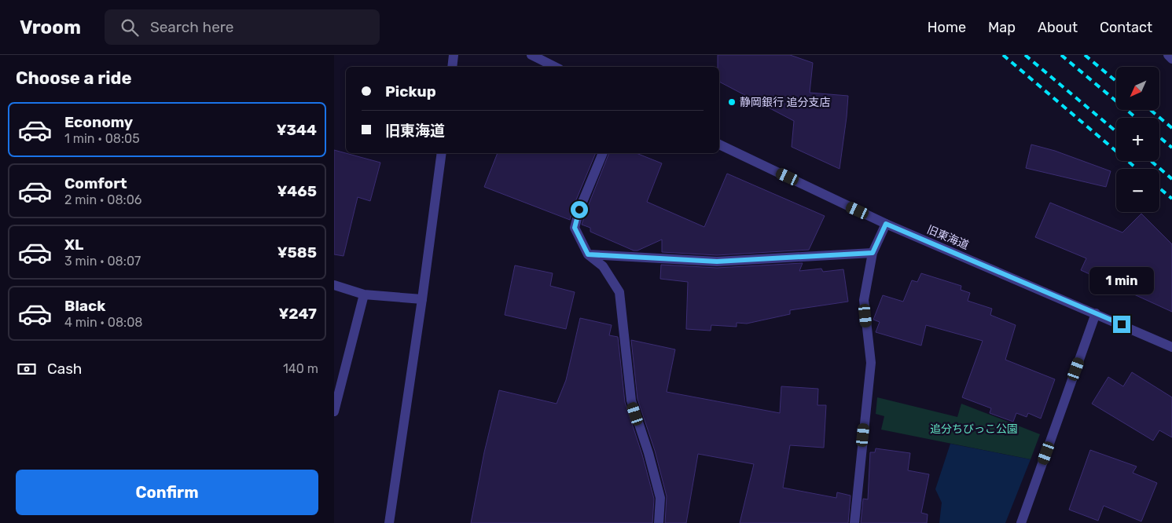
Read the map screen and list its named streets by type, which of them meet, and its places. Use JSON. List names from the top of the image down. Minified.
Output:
{"streets":{"street":["旧東海道"]},"parks":["追分ちびっこ公園"],"places":["静岡銀行 追分支店"],"north":"bottom left","page":{"header":"Vroom","search":"Search here","nav":["Home","Map","About","Contact"],"heading":"Choose a ride","map_buttons":["+","−"],"banner":["Pickup","旧東海道"],"list":[{"name":"Economy","note":"1 min · 08:05","value":"¥344"},{"name":"Comfort","note":"2 min · 08:06","value":"¥465"},{"name":"XL","note":"3 min · 08:07","value":"¥585"},{"name":"Black","note":"4 min · 08:08","value":"¥247"}],"bubble":"1 min","pay":["Cash","140 m"],"buttons":"Confirm"}}
